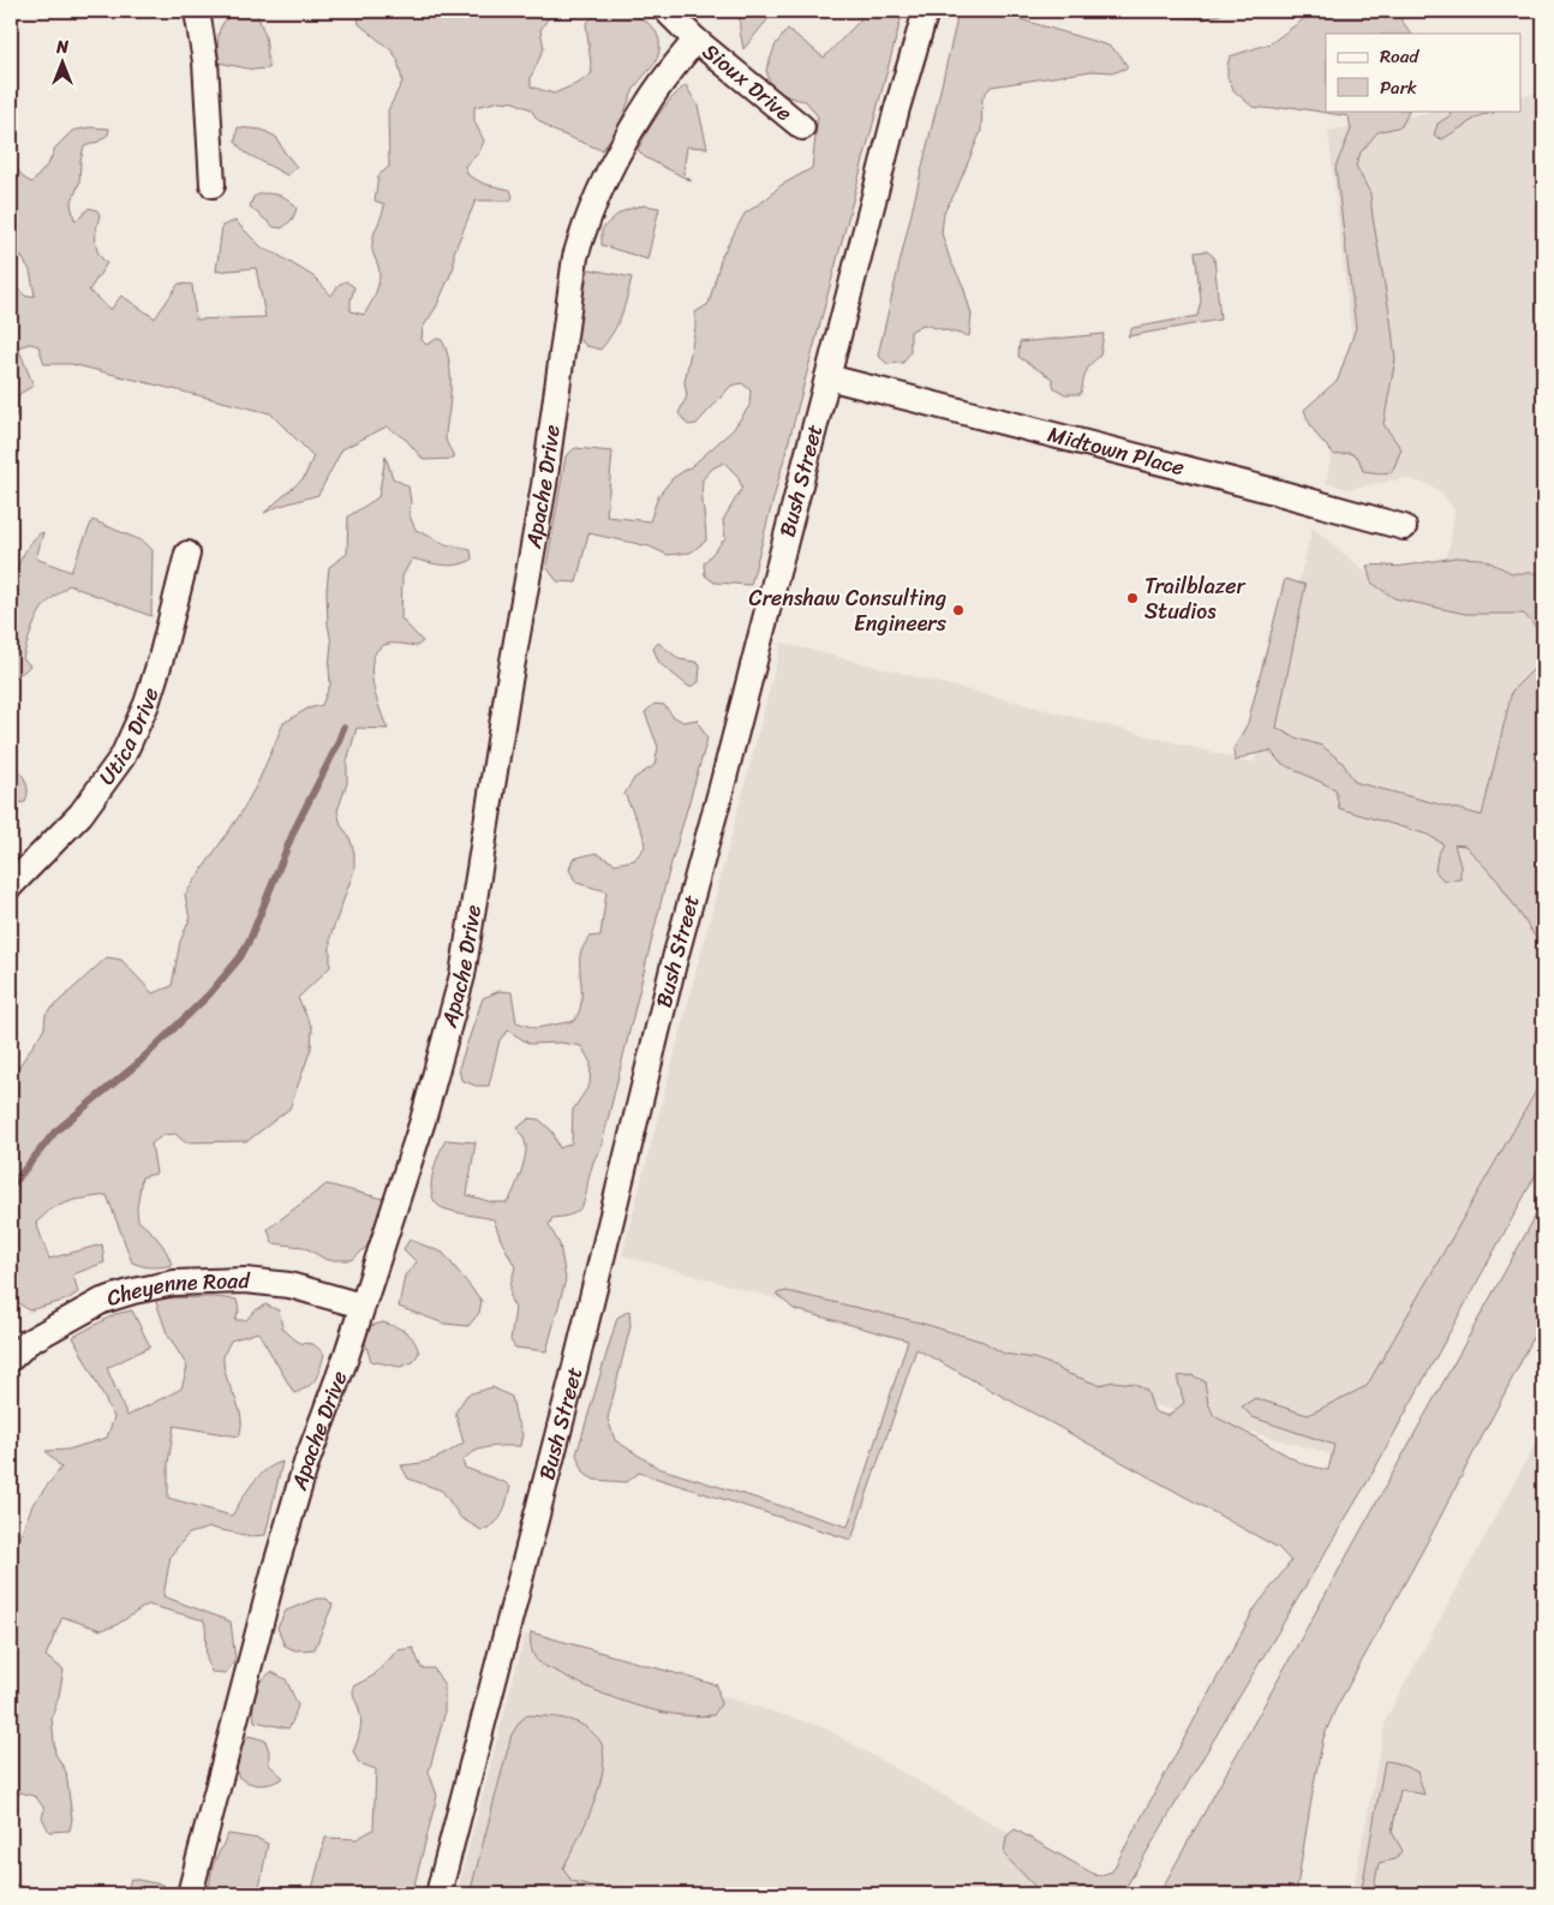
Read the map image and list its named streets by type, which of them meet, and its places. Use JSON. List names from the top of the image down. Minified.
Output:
{"streets":{"street":["Sioux Drive","Midtown Place","Bush Street","Apache Drive","Utica Drive","Cheyenne Road"]},"crossings":[["Sioux Drive","Apache Drive"],["Midtown Place","Bush Street"],["Apache Drive","Cheyenne Road"]],"places":["Trailblazer Studios","Crenshaw Consulting Engineers"],"legend":["Road","Park"],"north":"top"}
